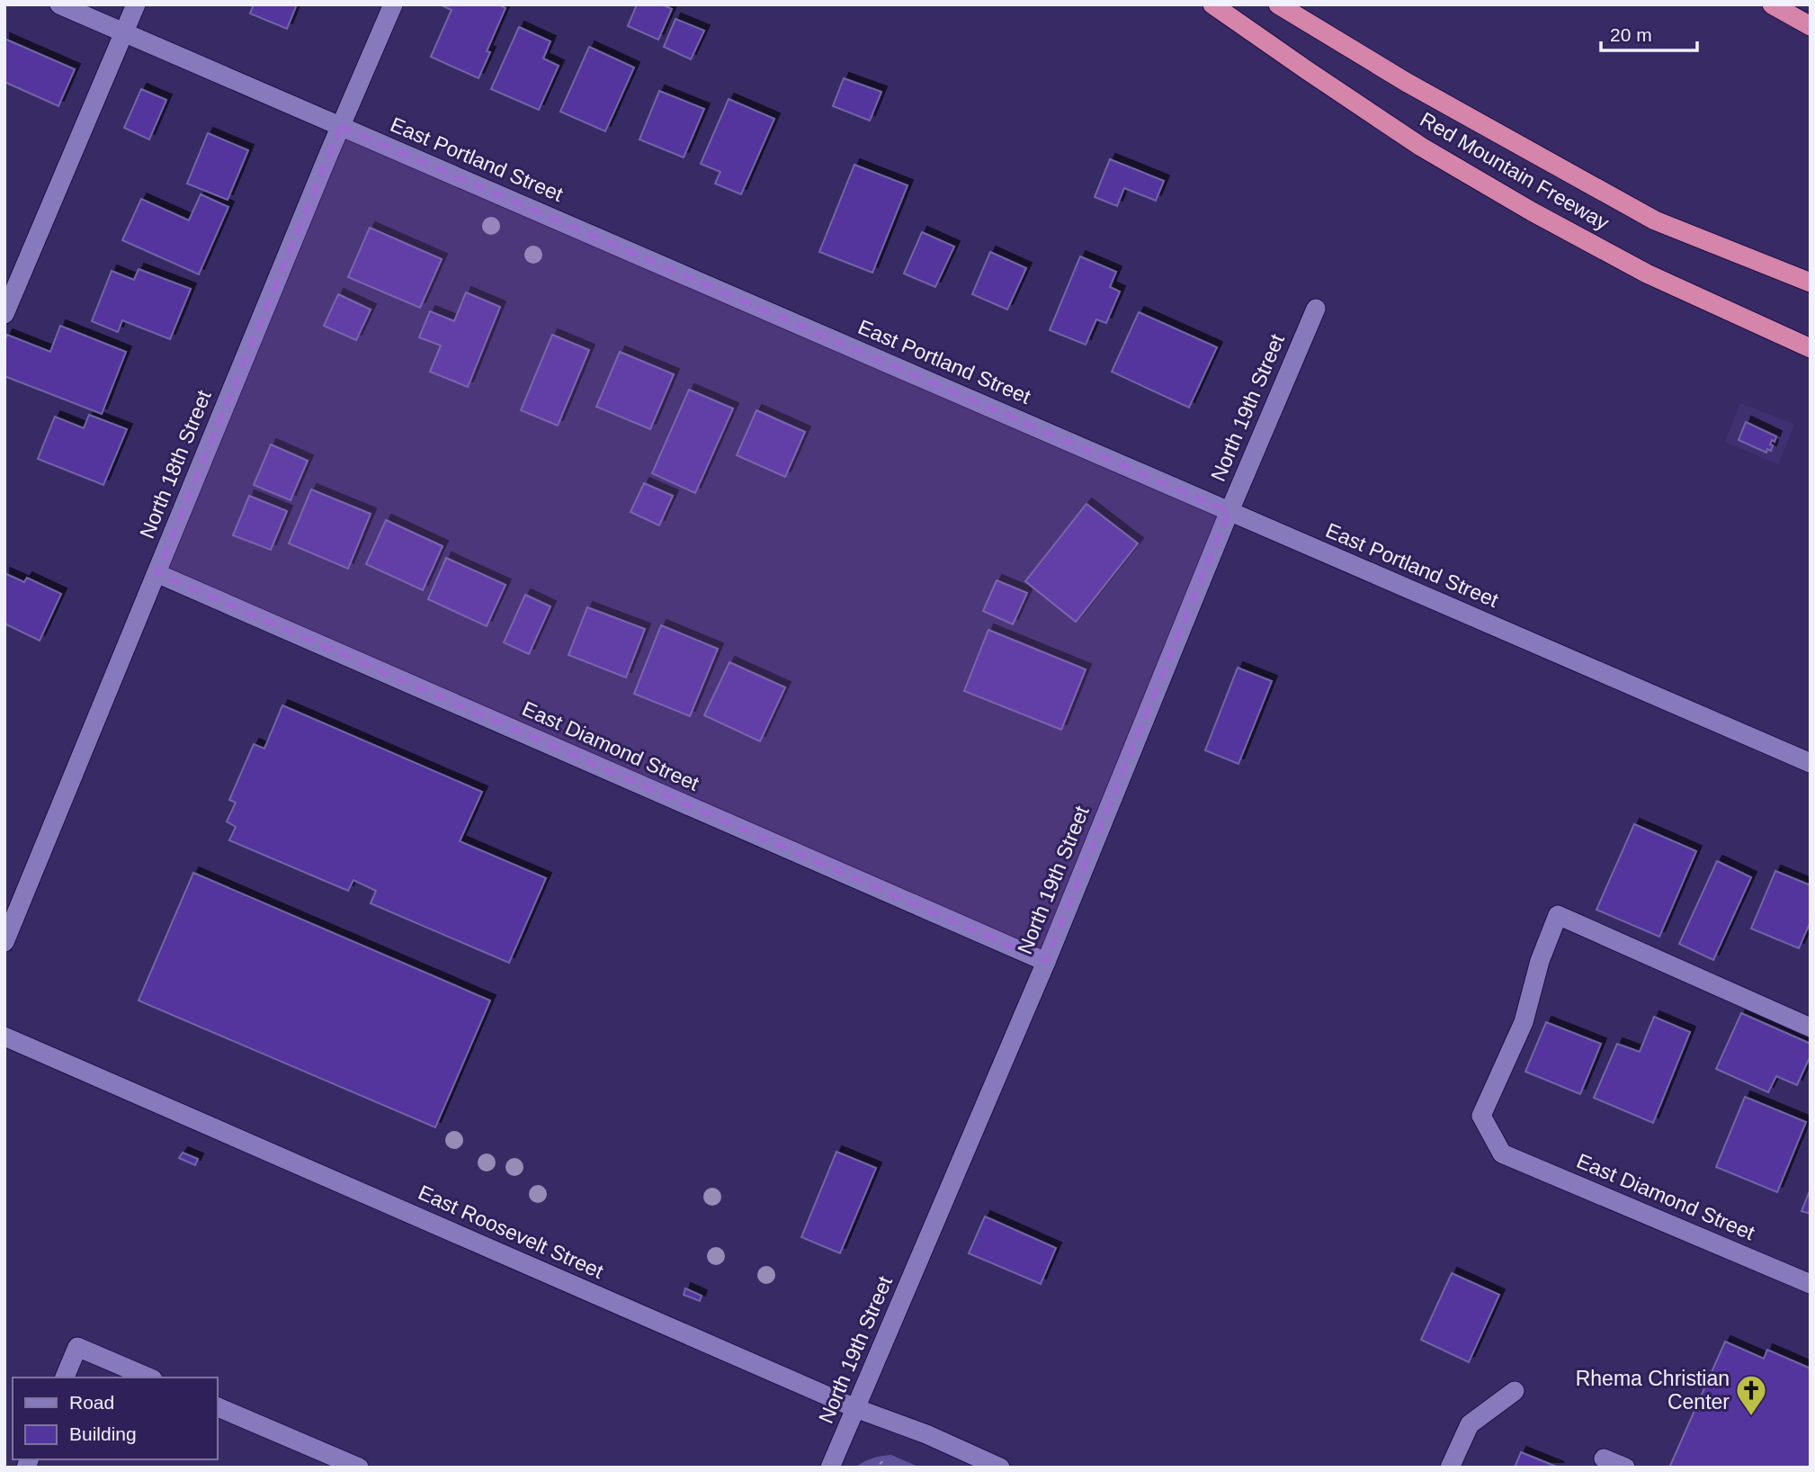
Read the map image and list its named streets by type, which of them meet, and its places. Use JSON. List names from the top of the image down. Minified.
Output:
{"streets":{"highway":["Red Mountain Freeway"],"street":["East Portland Street","North 19th Street","North 18th Street","East Diamond Street","East Roosevelt Street"]},"crossings":[["East Portland Street","North 19th Street"],["East Portland Street","North 18th Street"],["North 19th Street","East Diamond Street"],["North 19th Street","East Roosevelt Street"],["North 18th Street","East Diamond Street"]],"places":{"church":["Rhema Christian Center"]},"legend":["Road","Building"],"scale_bar":"20 m"}
